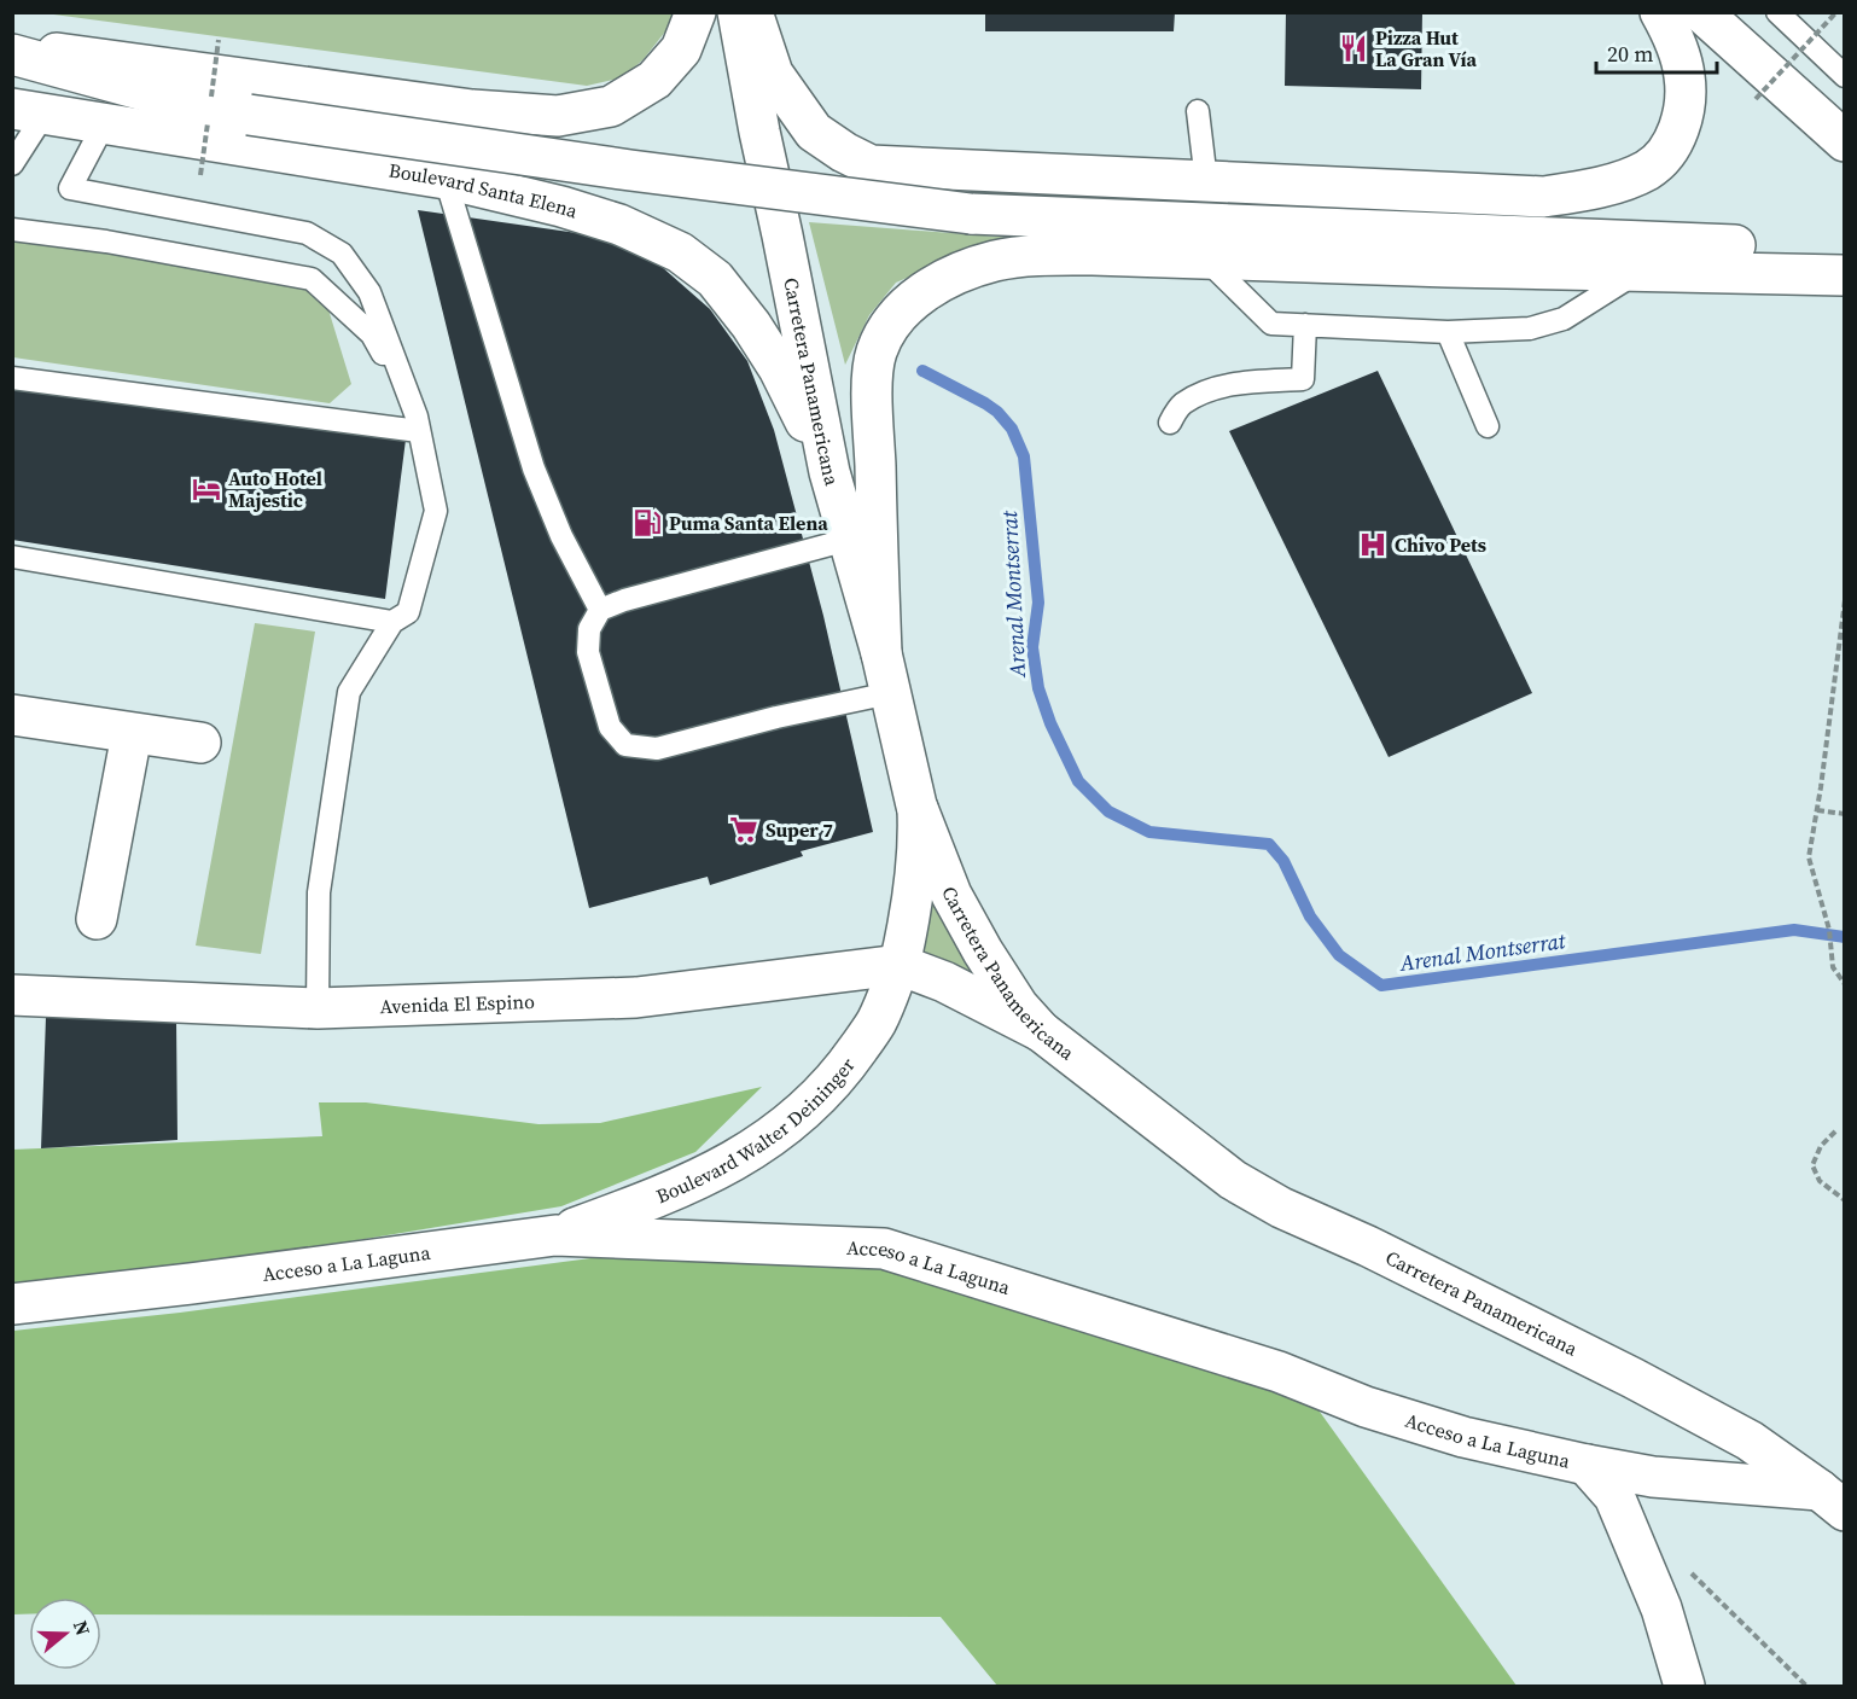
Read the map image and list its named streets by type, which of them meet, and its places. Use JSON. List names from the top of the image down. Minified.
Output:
{"streets":{"main road":["Boulevard Santa Elena","Carretera Panamericana","Avenida El Espino","Boulevard Walter Deininger","Acceso a La Laguna"]},"crossings":[["Boulevard Santa Elena","Carretera Panamericana"],["Carretera Panamericana","Avenida El Espino"],["Carretera Panamericana","Acceso a La Laguna"],["Avenida El Espino","Boulevard Walter Deininger"],["Boulevard Walter Deininger","Acceso a La Laguna"]],"water":["Arenal Montserrat"],"places":{"restaurant":["Pizza Hut La Gran Vía"],"hotel":["Auto Hotel Majestic"],"fuel station":["Puma Santa Elena"],"hospital":["Chivo Pets"],"supermarket":["Super 7"]},"scale_bar":"20 m","north":"right"}
